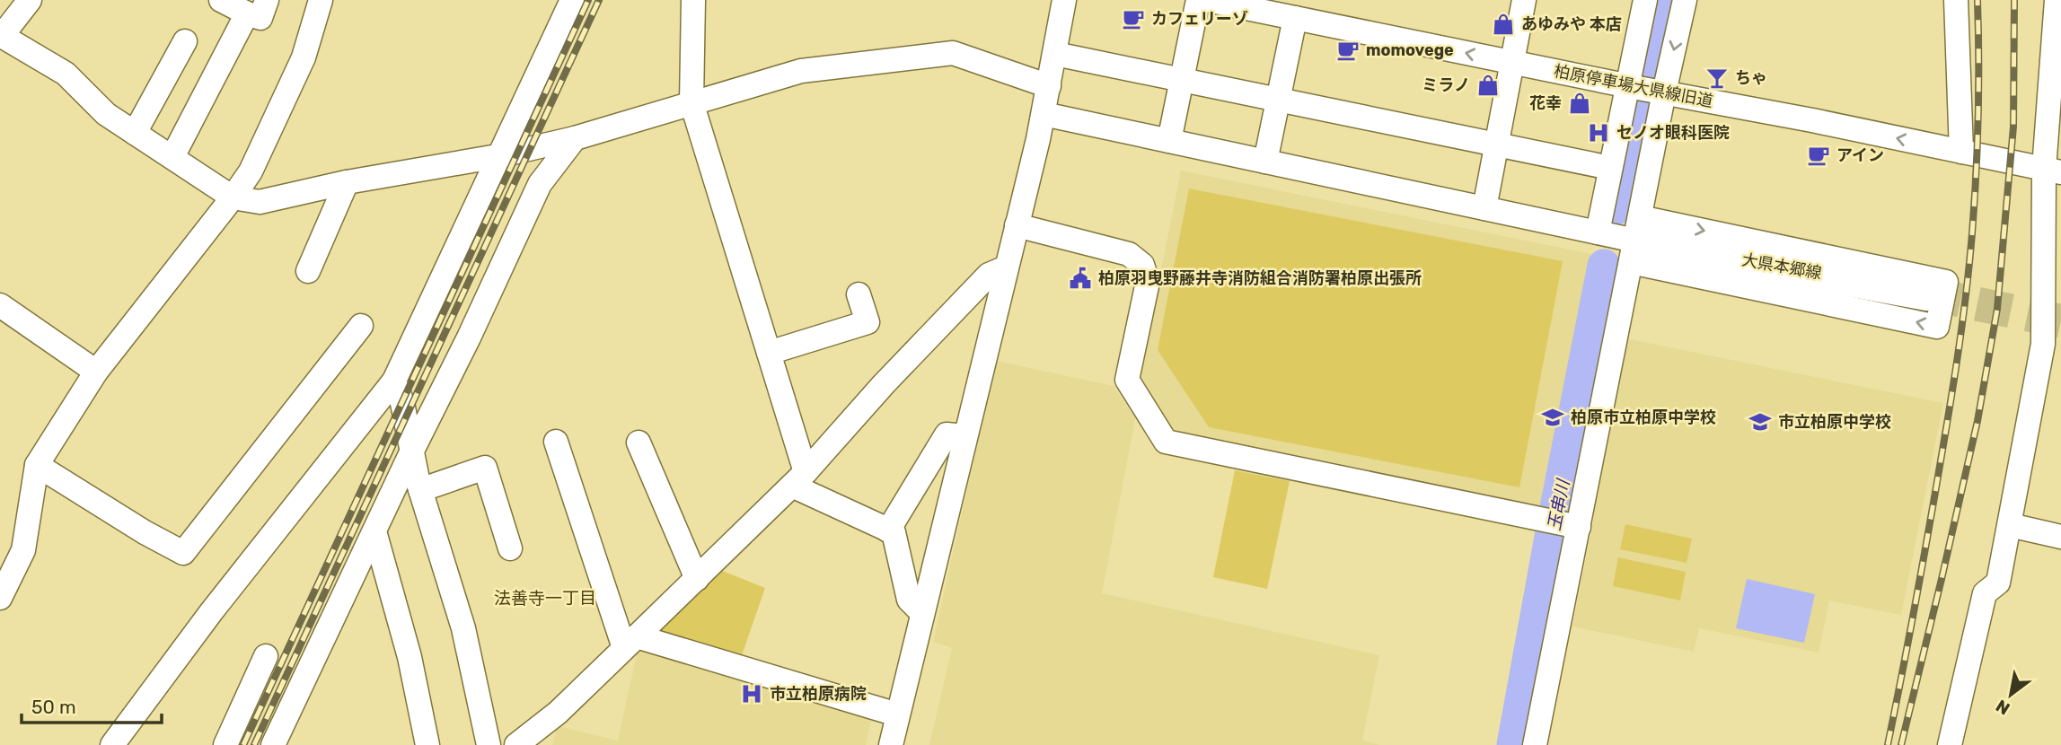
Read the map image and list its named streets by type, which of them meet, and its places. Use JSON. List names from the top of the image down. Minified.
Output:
{"streets":{"highway":["大県本郷線"],"street":["柏原停車場大県線旧道"]},"districts":["法善寺一丁目"],"water":["玉串川"],"places":{"cafe":["カフェリーゾ","momovege","アイン"],"shop":["あゆみや 本店","ミラノ","花幸"],"bar":["ちゃ"],"hospital":["セノオ眼科医院","市立柏原病院"],"public building":["柏原羽曳野藤井寺消防組合消防署柏原出張所"],"school or university":["柏原市立柏原中学校","市立柏原中学校"]},"scale_bar":"50 m","north":"bottom left"}
